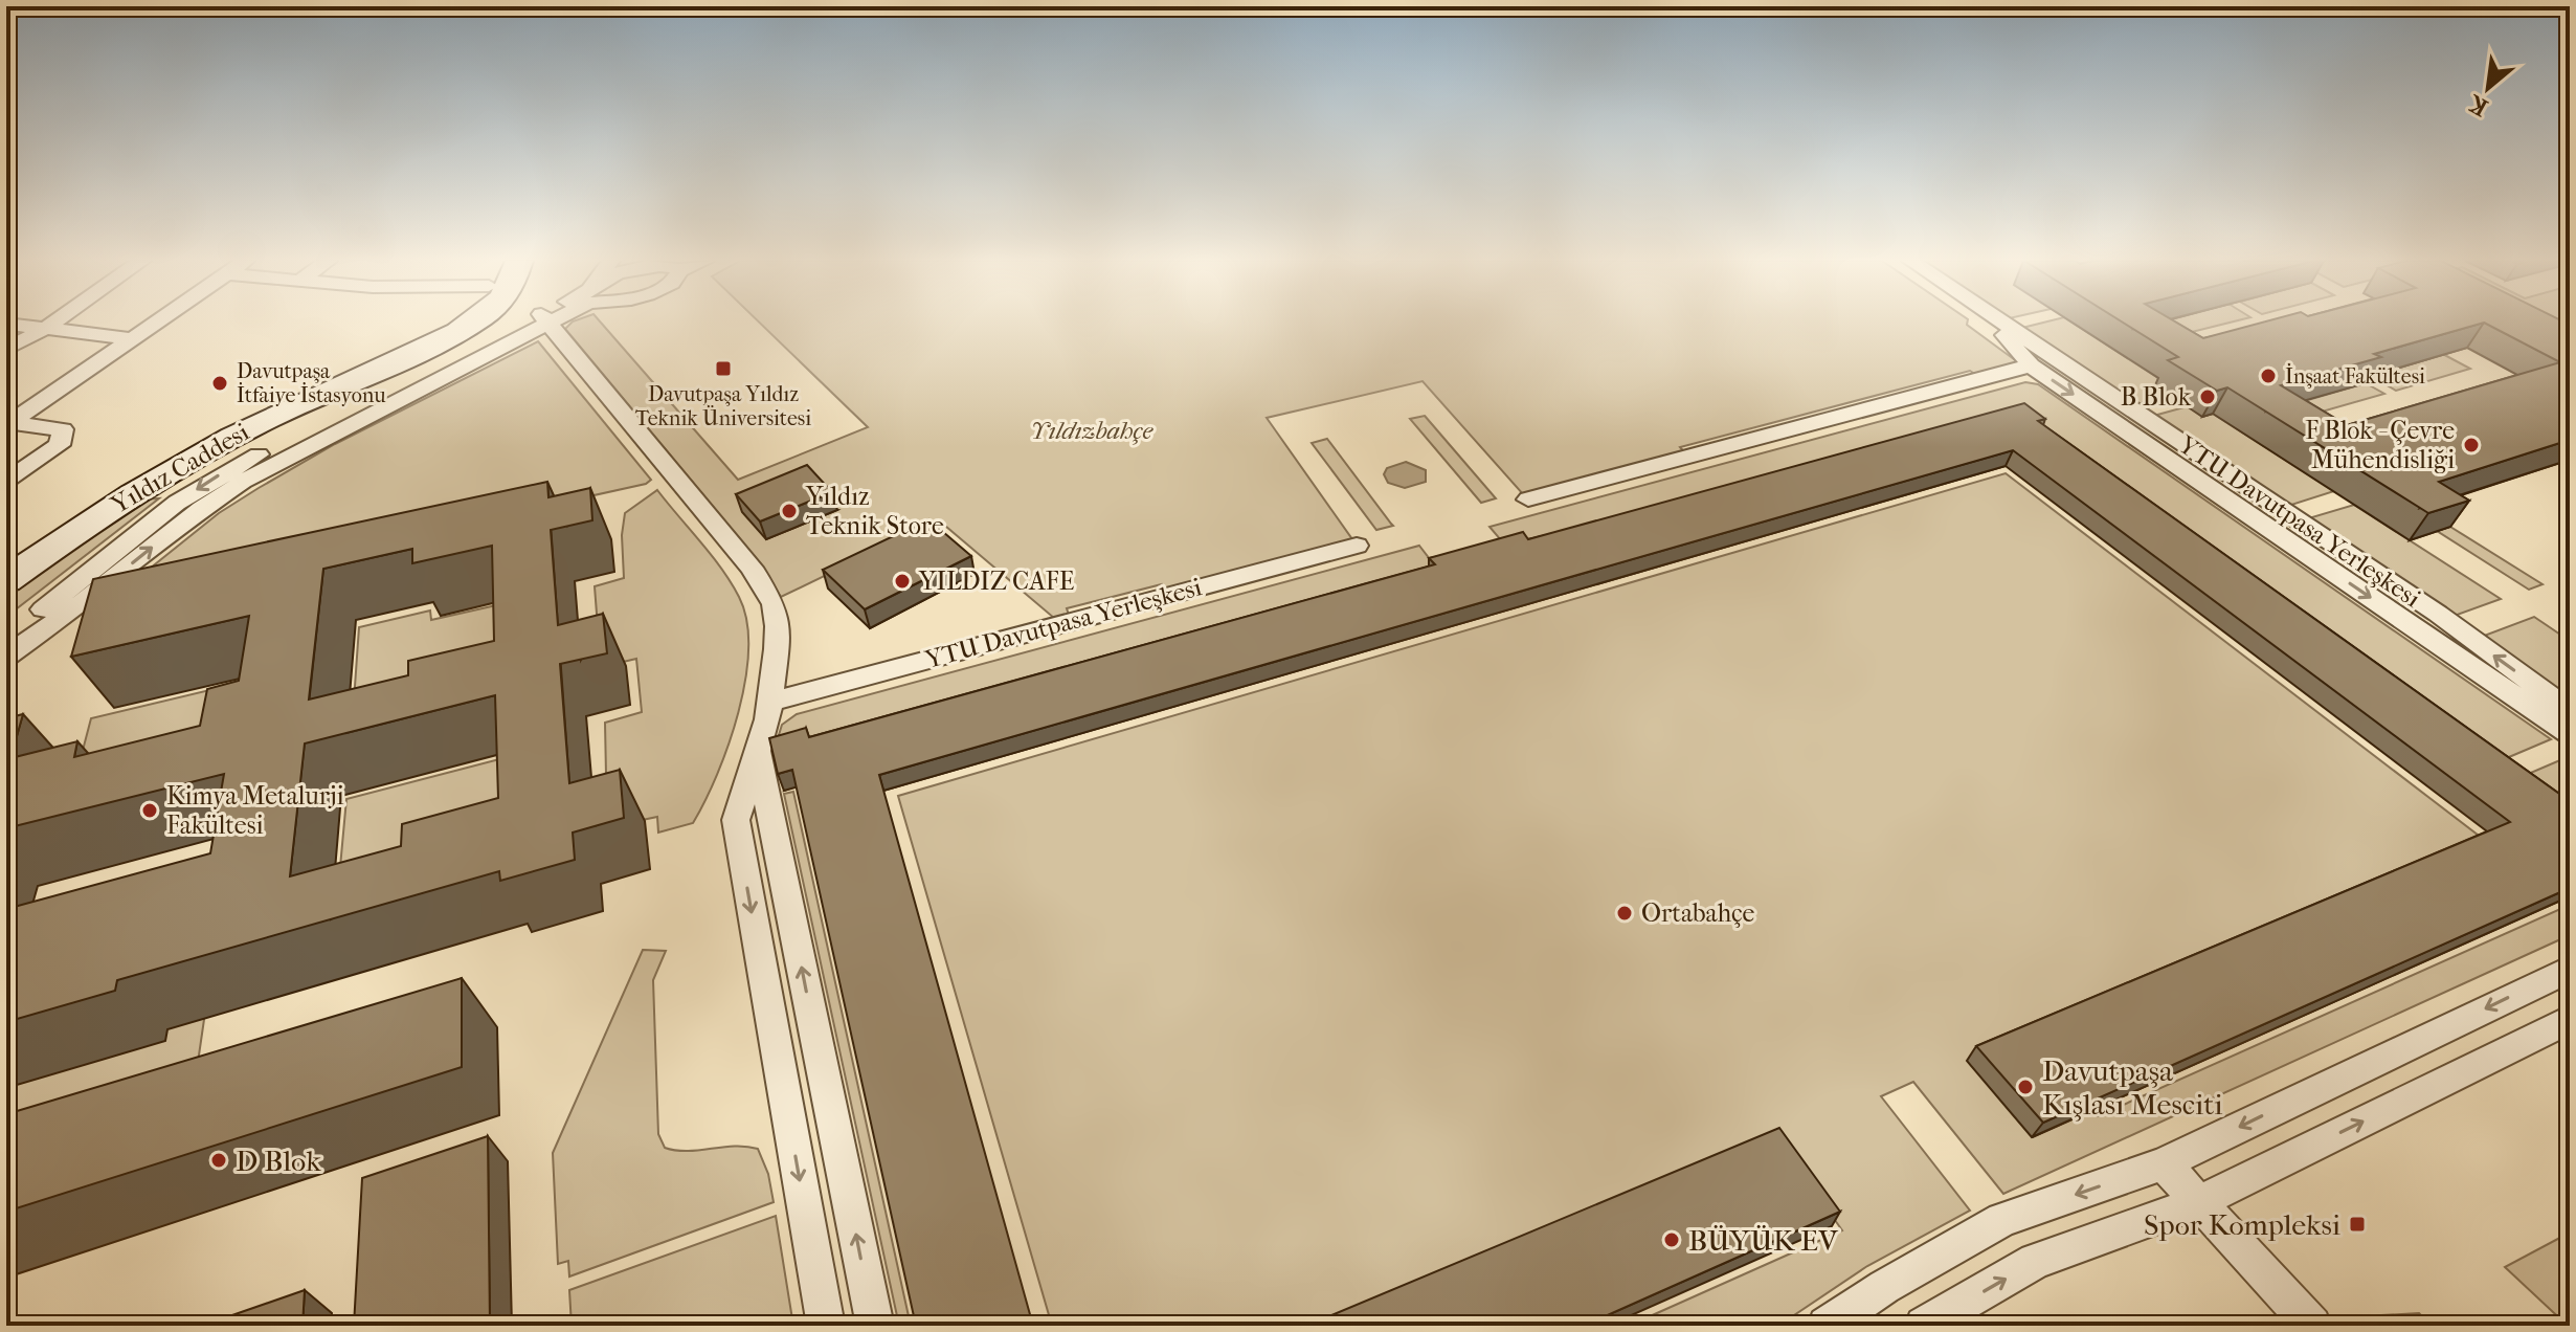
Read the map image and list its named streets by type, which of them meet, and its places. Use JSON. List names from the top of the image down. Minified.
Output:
{"streets":{"main road":["Yıldız Caddesi"],"street":["YTU Davutpasa Yerleşkesi"]},"parks":["Yıldızbahçe"],"places":{"transit":["Davutpaşa Yıldız Teknik Üniversitesi","Spor Kompleksi"],"other":["İnşaat Fakültesi","Davutpaşa İtfaiye İstasyonu","B Blok","F Blok - Çevre Mühendisliği","Yıldız Teknik Store","YILDIZ CAFE","Kimya Metalurji Fakültesi","Ortabahçe","Davutpaşa Kışlası Mesciti","D Blok","BÜYÜK EV"]},"north":"bottom left"}
